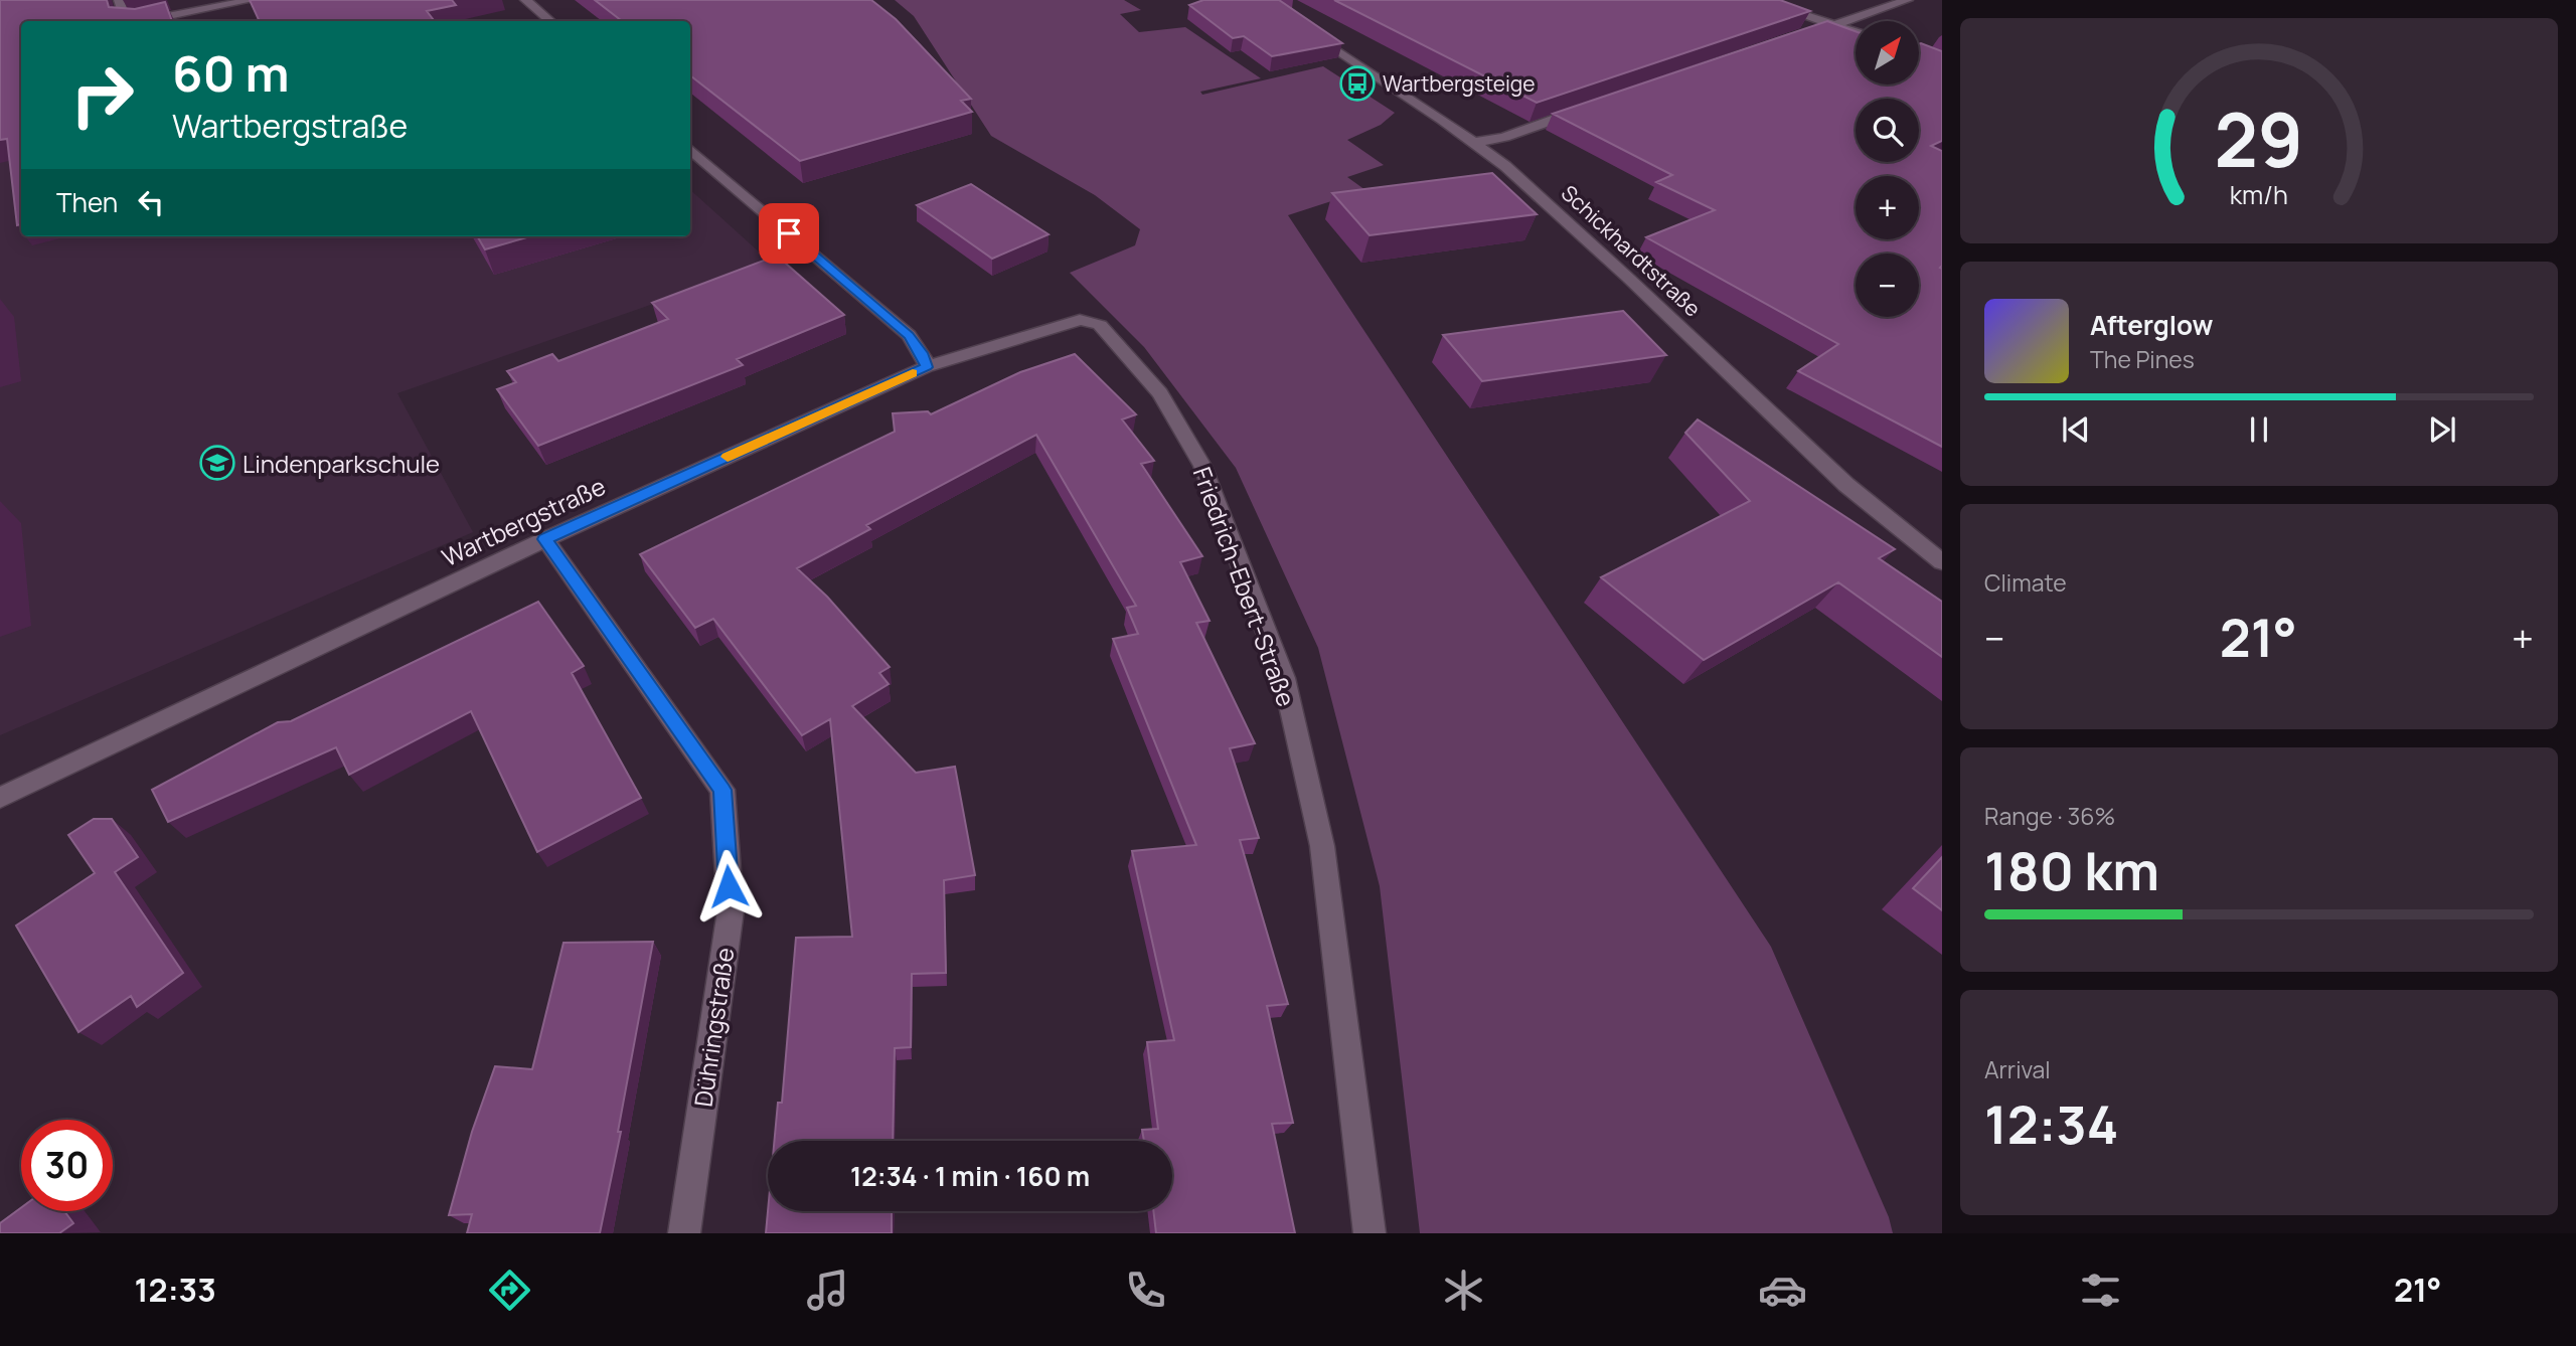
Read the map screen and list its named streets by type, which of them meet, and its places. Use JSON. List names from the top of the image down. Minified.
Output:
{"streets":{"street":["Schickhardtstraße","Wartbergstraße","Friedrich-Ebert-Straße","Dühringstraße"]},"crossings":[["Wartbergstraße","Friedrich-Ebert-Straße"],["Wartbergstraße","Dühringstraße"]],"places":{"bus stop":["Wartbergsteige"],"school or university":["Lindenparkschule"]},"north":"top right","page":{"map_buttons":["+","−"],"turn":["60 m","Wartbergstraße"],"then":"Then","song":["Afterglow","The Pines"],"tile":["Climate",["Range · 36%","180 km"],["Arrival","12:34"]],"heat":["−","21°","+"],"limit":"30","trip":"12:34 · 1 min · 160 m","tabs":["12:33","21°"],"gauge":["29","km/h"]}}
